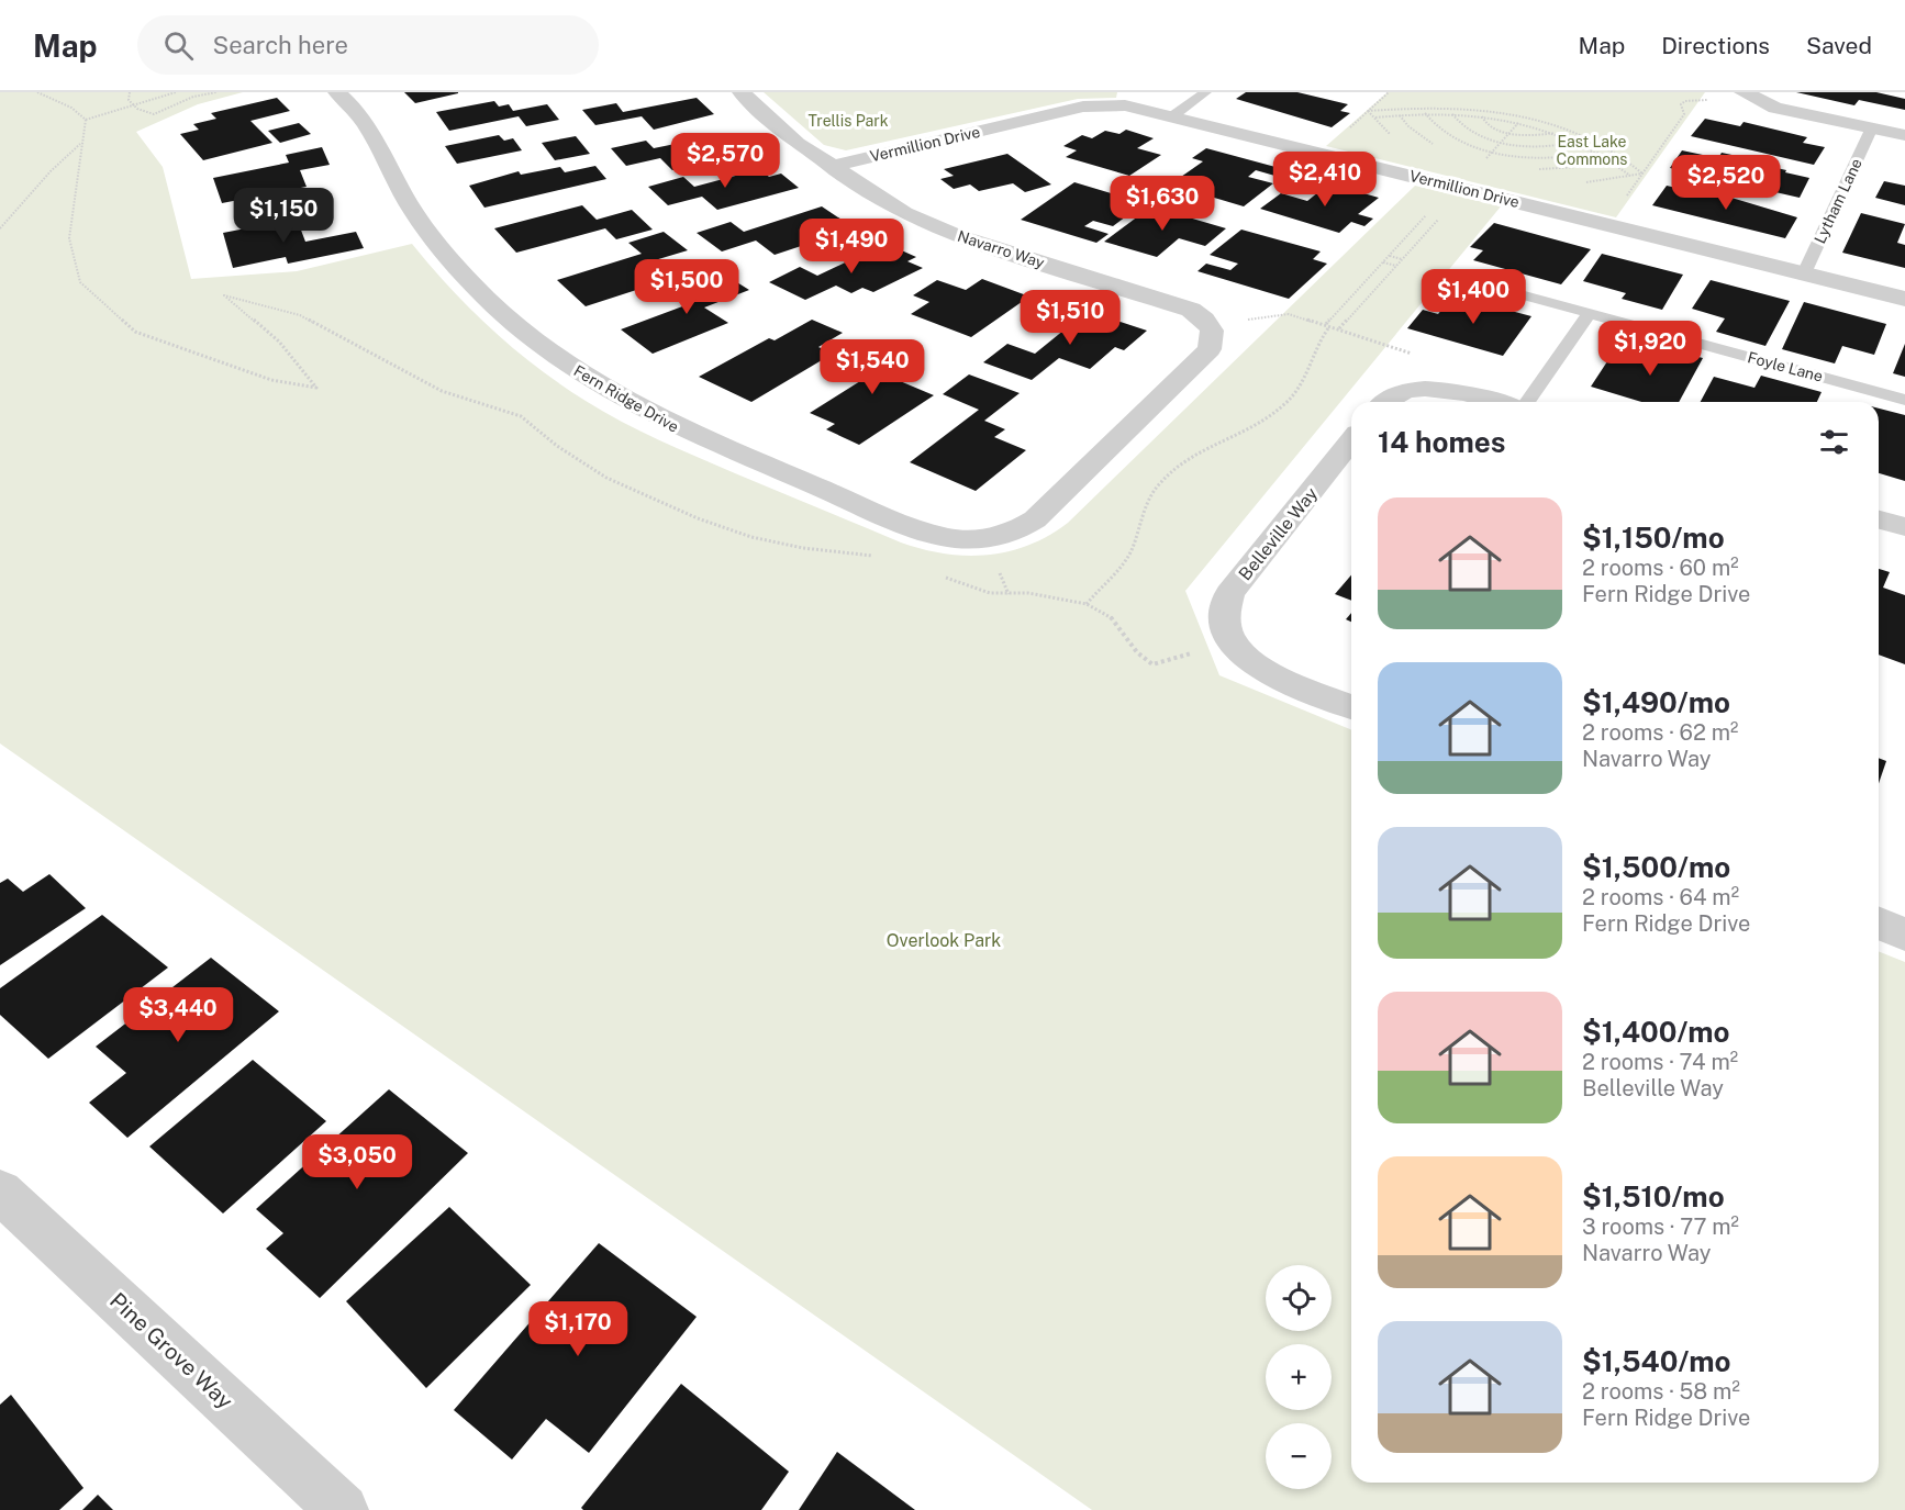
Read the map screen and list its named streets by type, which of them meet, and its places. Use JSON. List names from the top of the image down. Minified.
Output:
{"streets":{"street":["Vermillion Drive","Navarro Way","Fern Ridge Drive","Belleville Way","Pine Grove Way"],"lane":["Lytham Lane","Foyle Lane"]},"crossings":[["Vermillion Drive","Lytham Lane"],["Vermillion Drive","Navarro Way"],["Navarro Way","Fern Ridge Drive"]],"parks":["Trellis Park","East Lake Commons","Overlook Park"],"page":{"header":"Map","search":"Search here","nav":["Map","Directions","Saved"],"price":["$2,570","$2,410","$2,520","$1,630","$1,150","$1,490","$1,500","$1,400","$1,510","$1,920","$1,540","$3,440","$3,050","$1,170"],"heading":"14 homes","list":[{"name":"$1,150/mo","note":"2 rooms · 60 m² · Fern Ridge Drive"},{"name":"$1,490/mo","note":"2 rooms · 62 m² · Navarro Way"},{"name":"$1,500/mo","note":"2 rooms · 64 m² · Fern Ridge Drive"},{"name":"$1,400/mo","note":"2 rooms · 74 m² · Belleville Way"},{"name":"$1,510/mo","note":"3 rooms · 77 m² · Navarro Way"},{"name":"$1,540/mo","note":"2 rooms · 58 m² · Fern Ridge Drive"}],"map_buttons":["+","−"]}}
